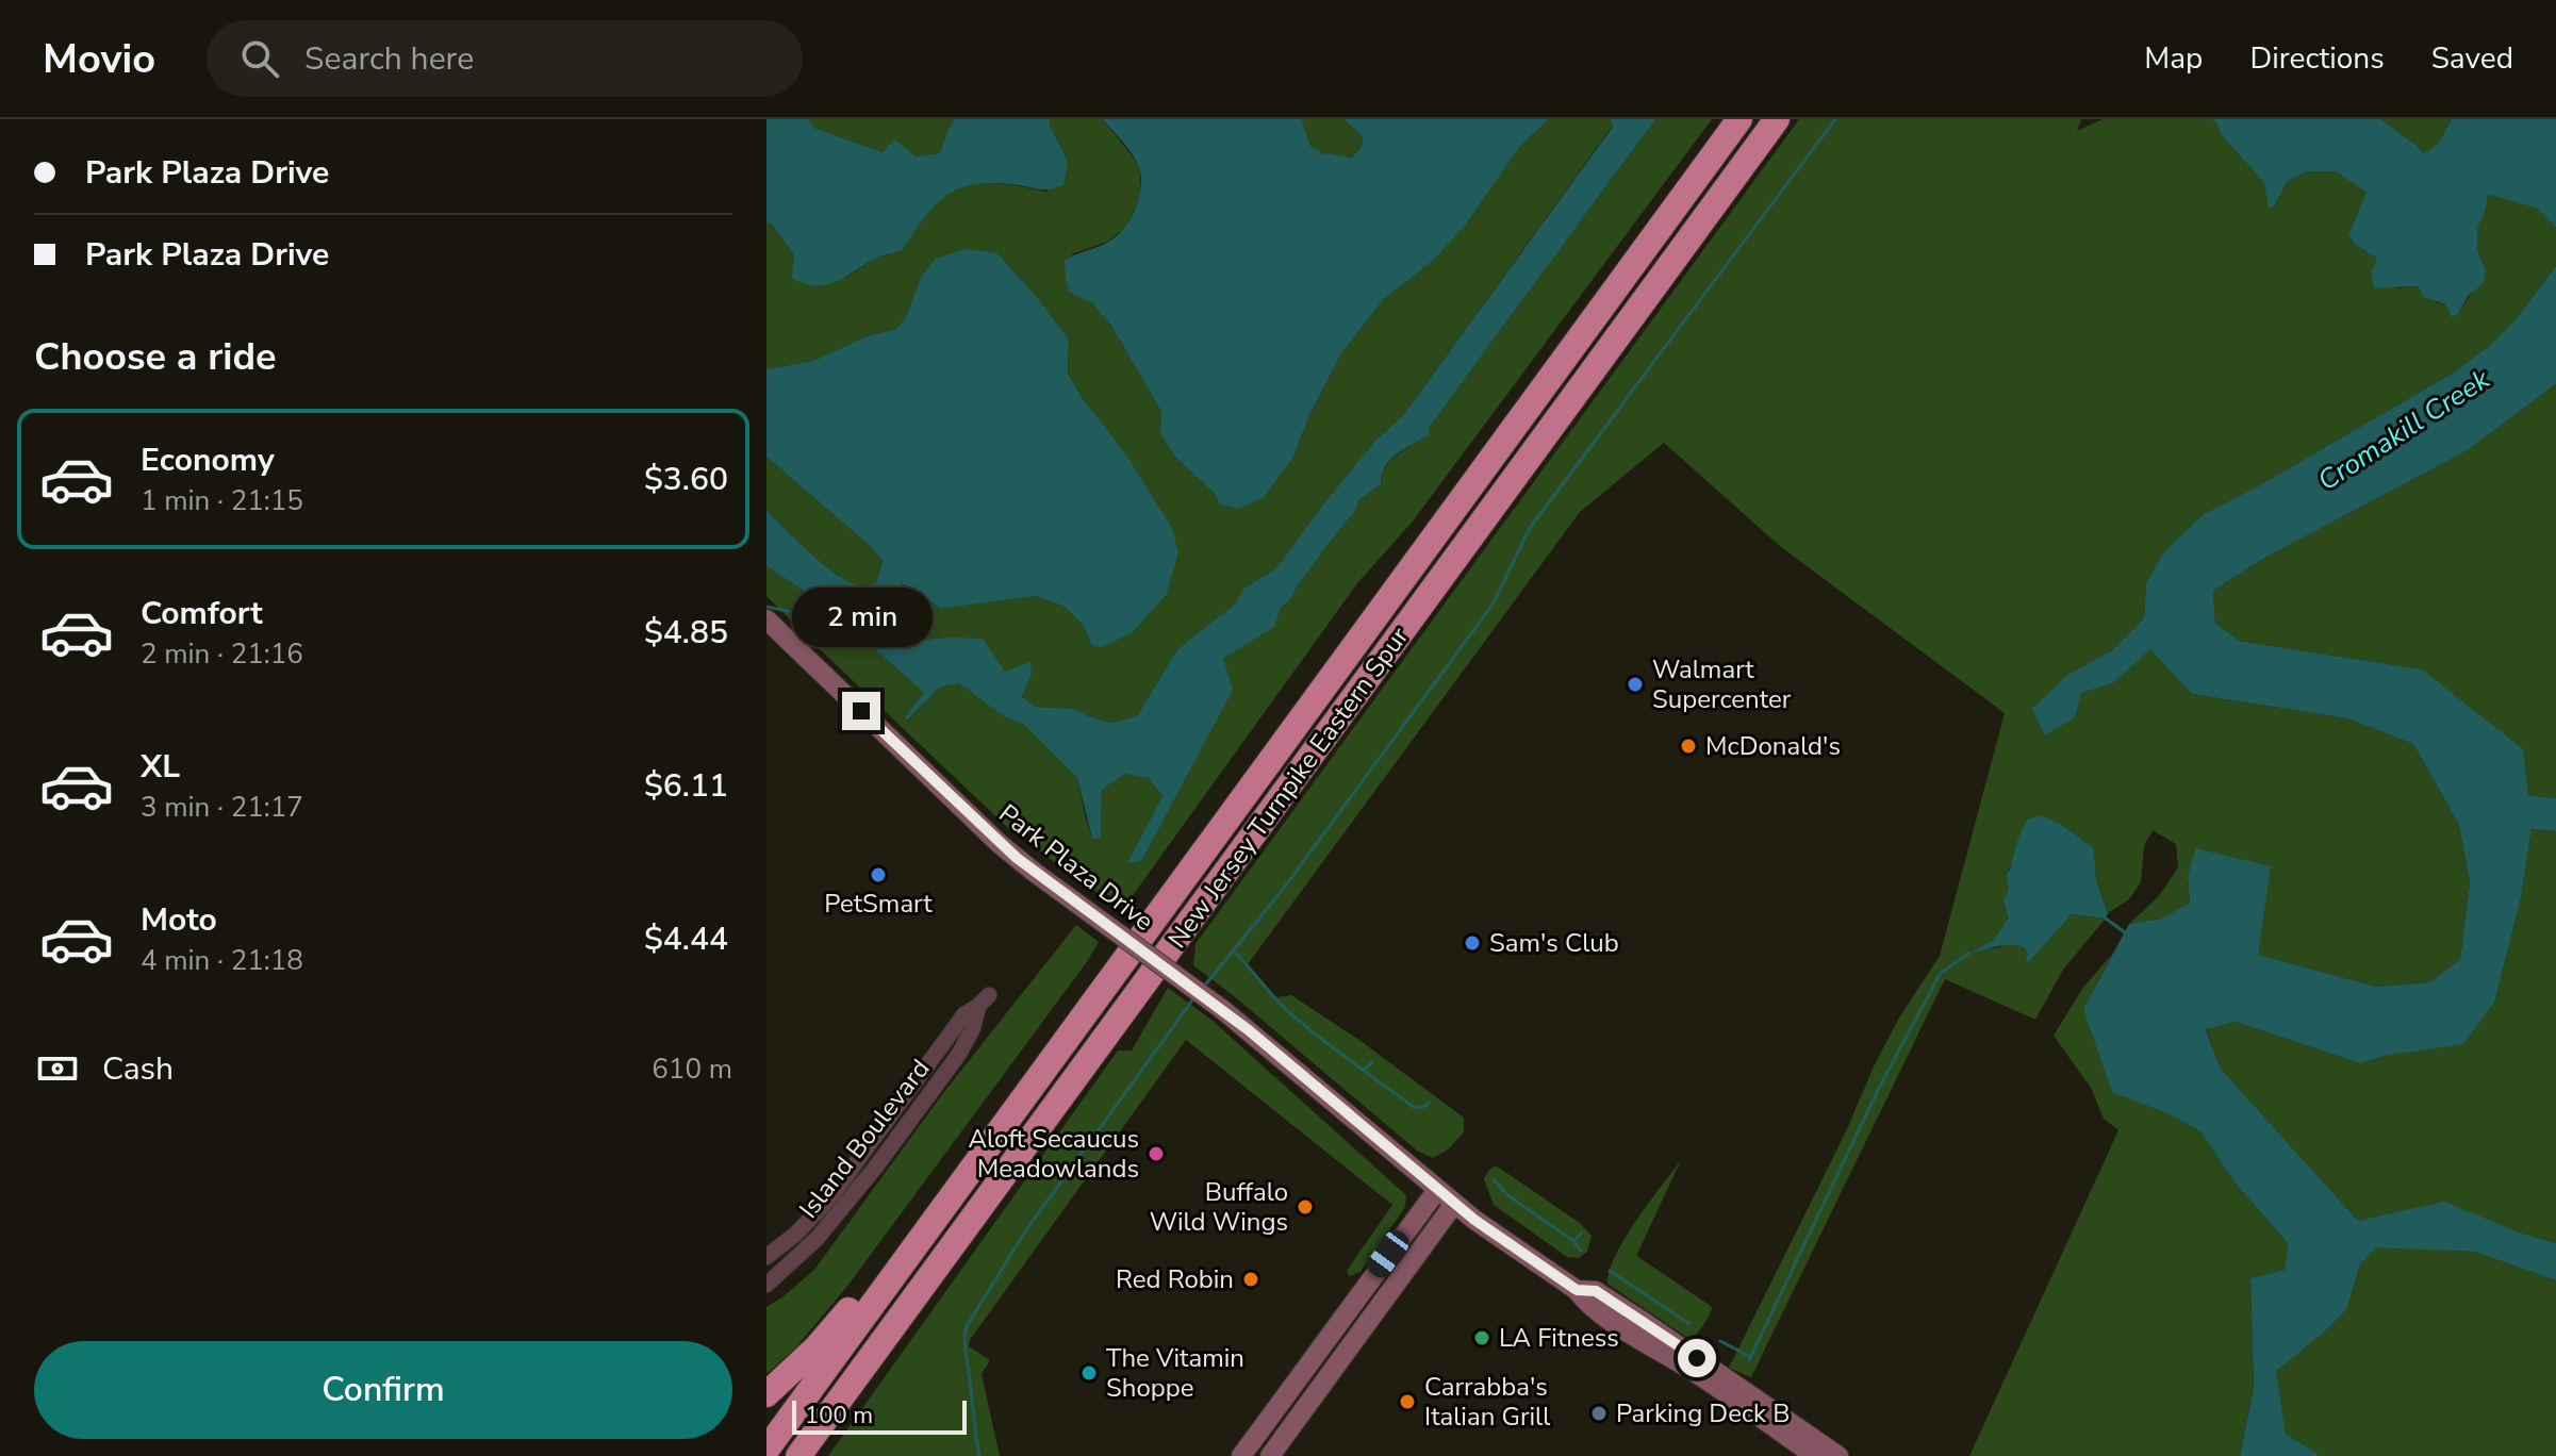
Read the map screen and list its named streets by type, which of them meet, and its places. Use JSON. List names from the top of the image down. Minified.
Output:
{"streets":{"highway":["New Jersey Turnpike Eastern Spur"],"street":["Park Plaza Drive","Island Boulevard"]},"water":["Cromakill Creek"],"places":["Walmart Supercenter","McDonald's","PetSmart","Sam's Club","Aloft Secaucus Meadowlands","Buffalo Wild Wings","Red Robin","LA Fitness","The Vitamin Shoppe","Carrabba's Italian Grill","Parking Deck B"],"scale_bar":"100 m","page":{"header":"Movio","search":"Search here","nav":["Map","Directions","Saved"],"banner":["Park Plaza Drive","Park Plaza Drive"],"heading":"Choose a ride","list":[{"name":"Economy","note":"1 min · 21:15","value":"$3.60"},{"name":"Comfort","note":"2 min · 21:16","value":"$4.85"},{"name":"XL","note":"3 min · 21:17","value":"$6.11"},{"name":"Moto","note":"4 min · 21:18","value":"$4.44"}],"bubble":"2 min","pay":["Cash","610 m"],"buttons":"Confirm","scale":"100 m"}}
